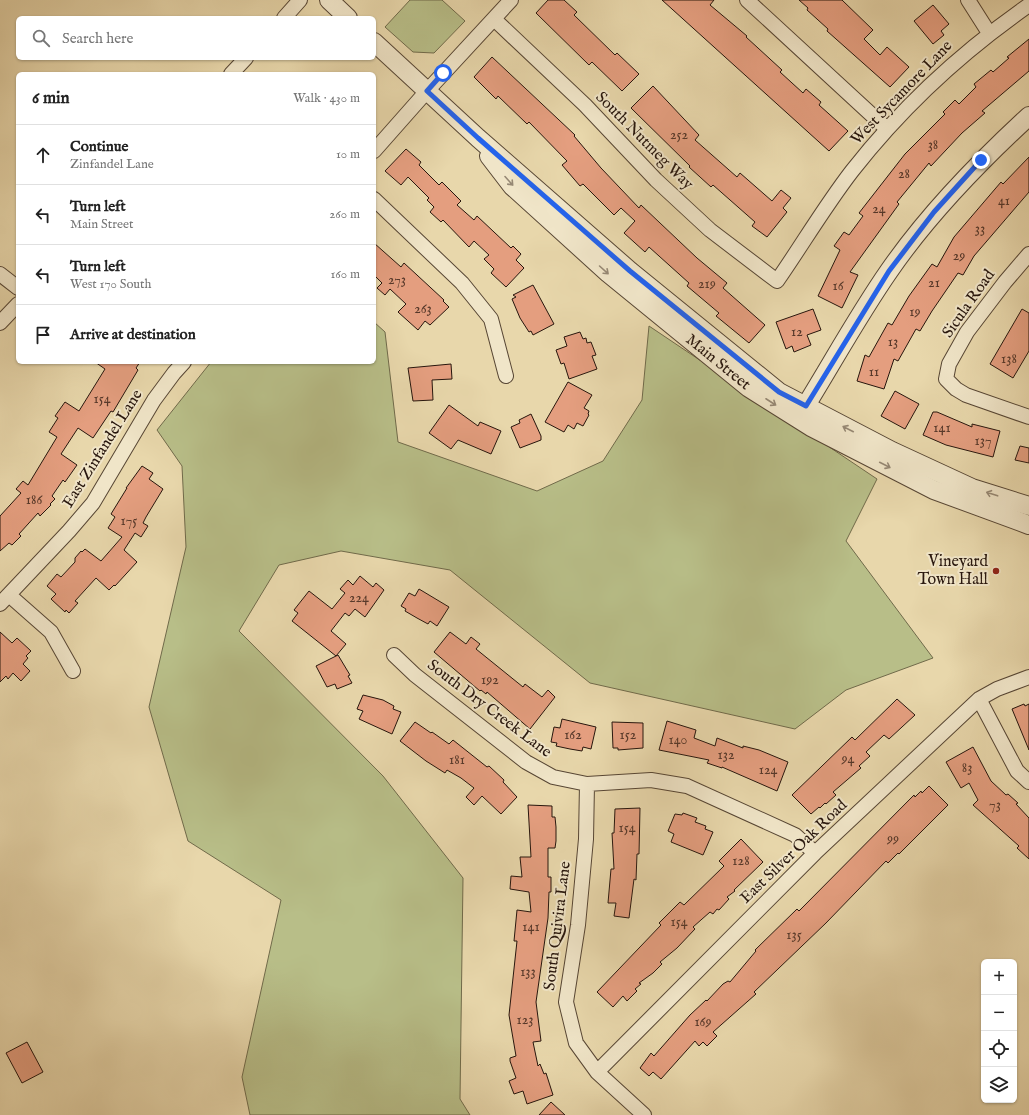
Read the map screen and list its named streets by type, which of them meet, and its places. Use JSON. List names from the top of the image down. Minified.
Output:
{"streets":{"street":["West Sycamore Lane","South Nutmeg Way","Sicula Road","Main Street","East Zinfandel Lane","South Dry Creek Lane","East Silver Oak Road","South Quivira Lane"]},"crossings":[["West Sycamore Lane","South Nutmeg Way"],["South Dry Creek Lane","East Silver Oak Road"],["South Dry Creek Lane","South Quivira Lane"],["East Silver Oak Road","South Quivira Lane"]],"places":["Vineyard Town Hall"],"house_numbers":["252","38","28","41","24","33","29","273","21","219","16","263","19","12","13","138","11","154","141","137","186","175","224","192","162","152","140","132","94","181","83","124","73","154","99","128","154","141","135","133","123","169"],"page":{"search":"Search here","heading":["6 min","Walk · 430 m"],"list":[["Continue","Zinfandel Lane","10 m"],["Turn left","Main Street","260 m"],["Turn left","West 170 South","160 m"],"Arrive at destination"],"map_buttons":["+","−"]}}
